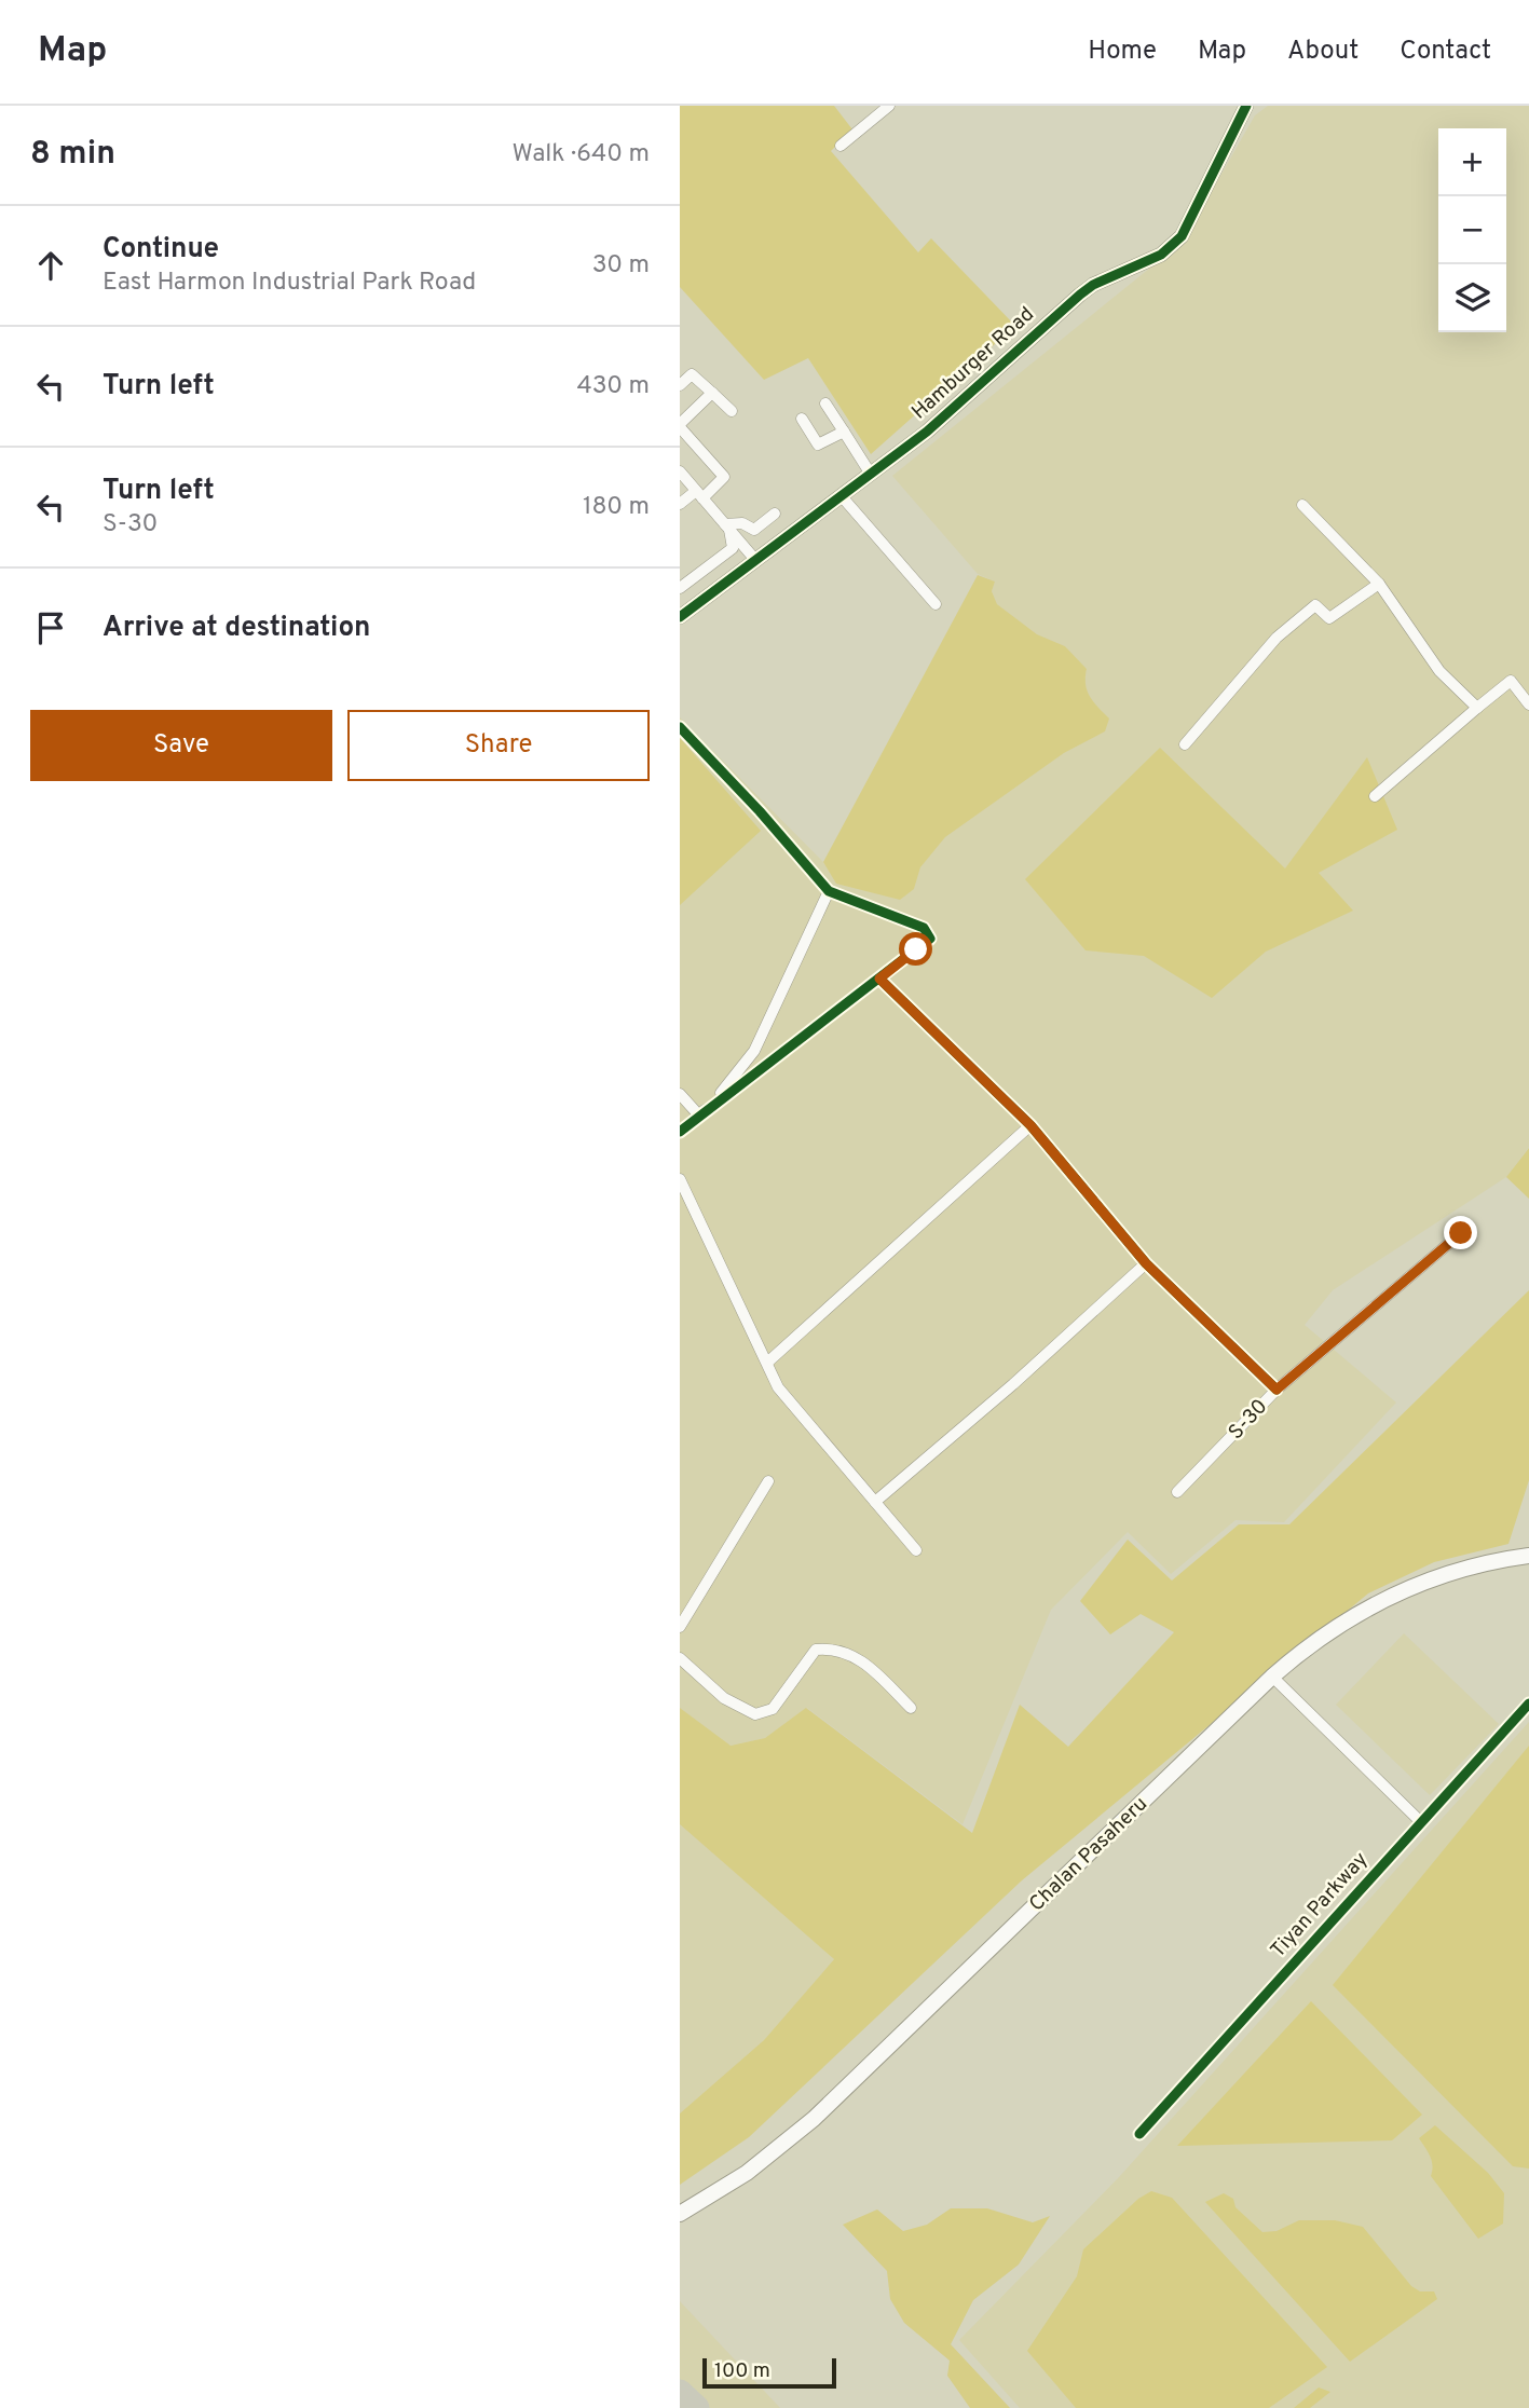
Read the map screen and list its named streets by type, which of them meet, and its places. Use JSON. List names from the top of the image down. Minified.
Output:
{"streets":{"main road":["Chalan Pasaheru"],"street":["Hamburger Road","S-30","Tiyan Parkway"]},"scale_bar":"100 m","page":{"header":"Map","nav":["Home","Map","About","Contact"],"heading":["8 min","Walk · 640 m"],"map_buttons":["+","−"],"list":[["Continue","East Harmon Industrial Park Road","30 m"],["Turn left","430 m"],["Turn left","S-30","180 m"],"Arrive at destination"],"buttons":["Save","Share"],"scale":"100 m"}}
